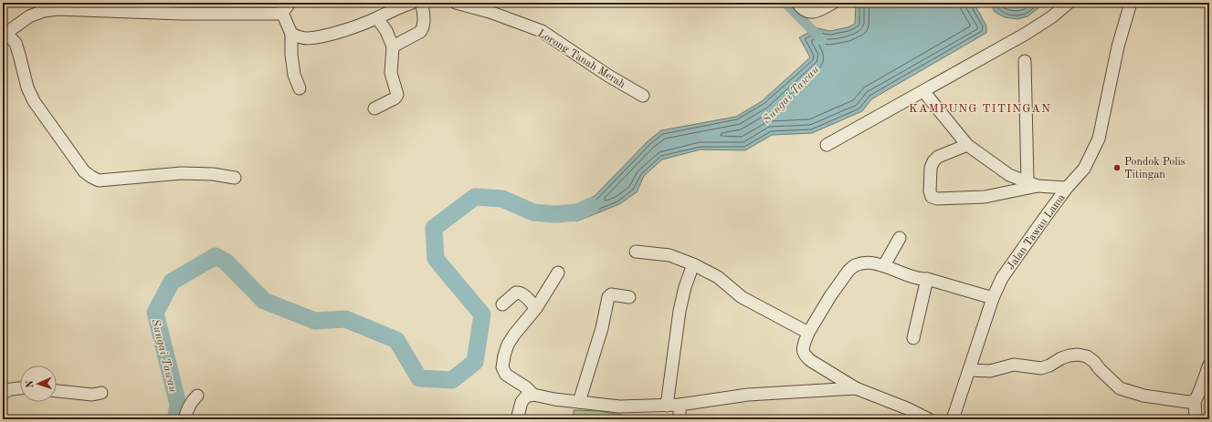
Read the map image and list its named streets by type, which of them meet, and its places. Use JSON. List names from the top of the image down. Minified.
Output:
{"streets":{"street":["Lorong Tanah Merah","Jalan Tawau Lama"]},"districts":["KAMPUNG TITINGAN"],"water":["Sungai Tawau"],"places":["Pondok Polis Titingan"],"north":"left"}
